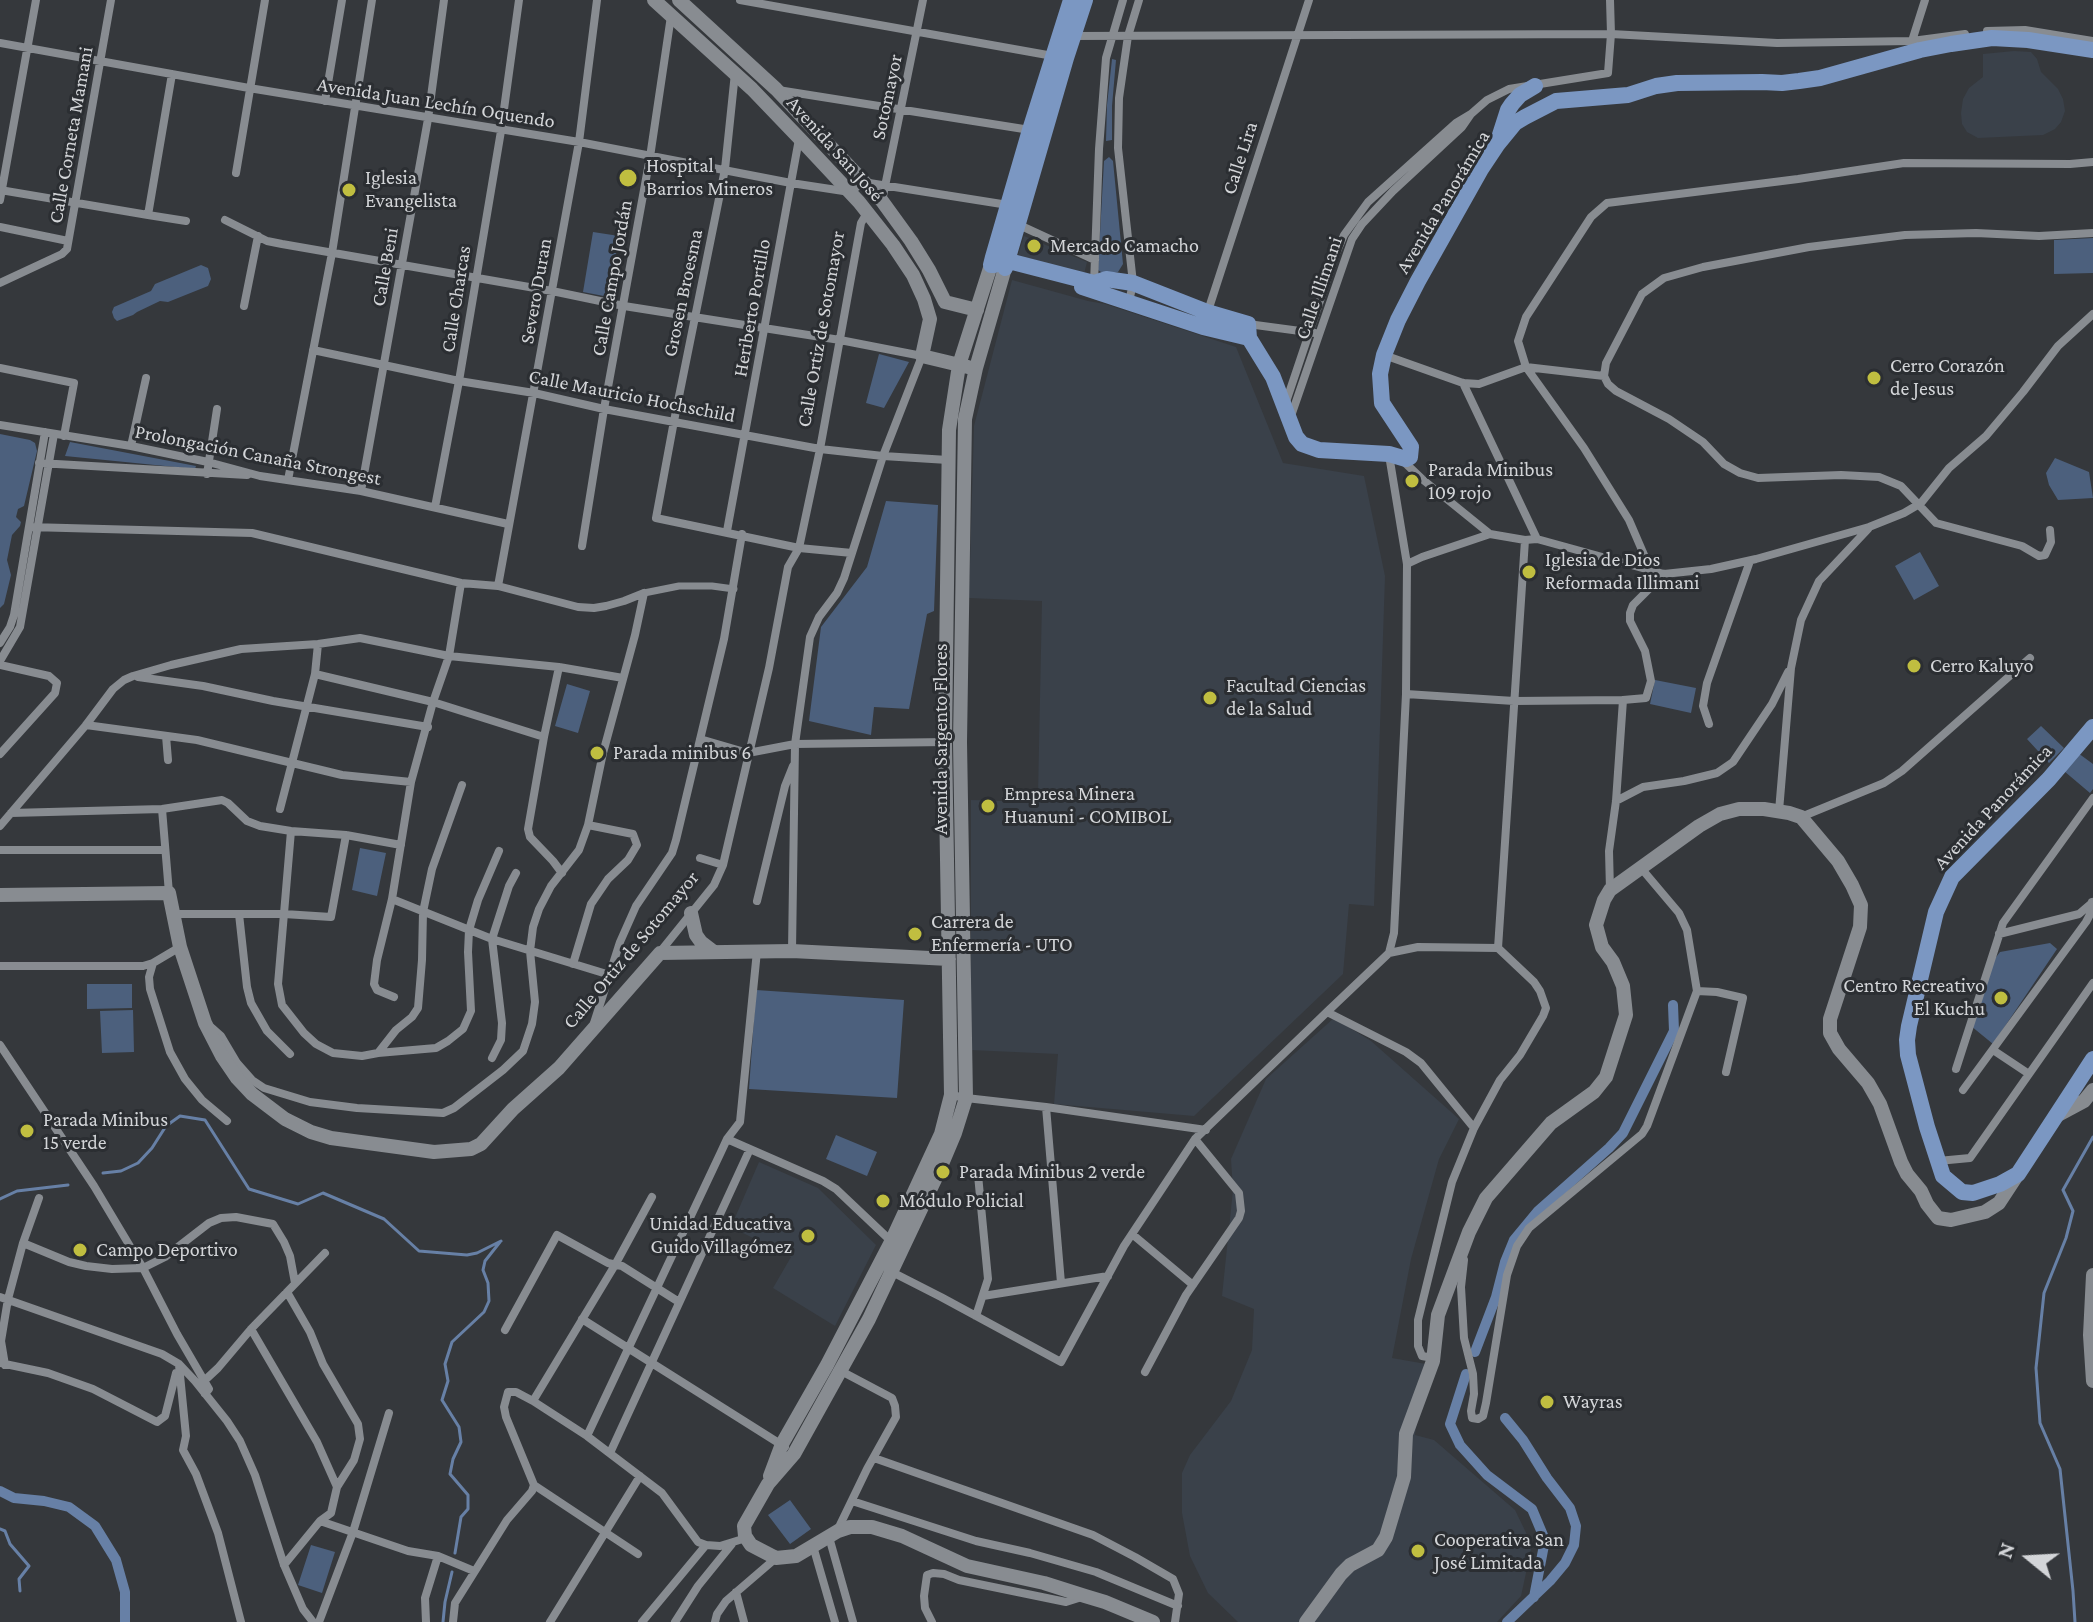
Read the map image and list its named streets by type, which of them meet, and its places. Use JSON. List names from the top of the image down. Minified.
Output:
{"streets":{"main road":["Avenida Panorámica","Avenida Sargento Flores"],"street":["Sotomayor","Avenida Juan Lechín Oquendo","Calle Corneta Mamani","Avenida San José","Calle Lira","Calle Beni","Calle Campo Jordán","Calle Illimani","Severo Duran","Grosen Broesma","Calle Charcas","Heriberto Portillo","Calle Ortiz de Sotomayor","Calle Mauricio Hochschild","Prolongación Canaña Strongest"]},"crossings":[["Sotomayor","Avenida San José"],["Avenida Juan Lechín Oquendo","Calle Corneta Mamani"],["Avenida Juan Lechín Oquendo","Avenida San José"],["Avenida Juan Lechín Oquendo","Calle Beni"],["Avenida Juan Lechín Oquendo","Calle Campo Jordán"],["Avenida Juan Lechín Oquendo","Severo Duran"],["Avenida Juan Lechín Oquendo","Grosen Broesma"],["Avenida Juan Lechín Oquendo","Calle Charcas"],["Avenida Juan Lechín Oquendo","Heriberto Portillo"],["Avenida San José","Calle Campo Jordán"],["Avenida San José","Grosen Broesma"],["Avenida San José","Heriberto Portillo"],["Avenida San José","Calle Ortiz de Sotomayor"],["Avenida San José","Avenida Sargento Flores"],["Calle Beni","Calle Mauricio Hochschild"],["Calle Beni","Prolongación Canaña Strongest"],["Calle Campo Jordán","Calle Mauricio Hochschild"],["Severo Duran","Calle Mauricio Hochschild"],["Severo Duran","Prolongación Canaña Strongest"],["Grosen Broesma","Heriberto Portillo"],["Grosen Broesma","Calle Mauricio Hochschild"],["Calle Charcas","Calle Mauricio Hochschild"],["Calle Charcas","Prolongación Canaña Strongest"],["Heriberto Portillo","Calle Mauricio Hochschild"],["Calle Ortiz de Sotomayor","Calle Mauricio Hochschild"],["Calle Mauricio Hochschild","Avenida Sargento Flores"]],"places":["Hospital Barrios Mineros","Iglesia Evangelista","Mercado Camacho","Cerro Corazón de Jesus","Parada Minibus 109 rojo","Iglesia de Dios Reformada Illimani","Cerro Kaluyo","Facultad Ciencias de la Salud","Parada minibus 6","Empresa Minera Huanuni - COMIBOL","Carrera de Enfermería - UTO","Centro Recreativo El Kuchu","Parada Minibus 15 verde","Parada Minibus 2 verde","Módulo Policial","Unidad Educativa Guido Villagómez","Campo Deportivo","Wayras","Cooperativa San José Limitada"],"north":"left"}
